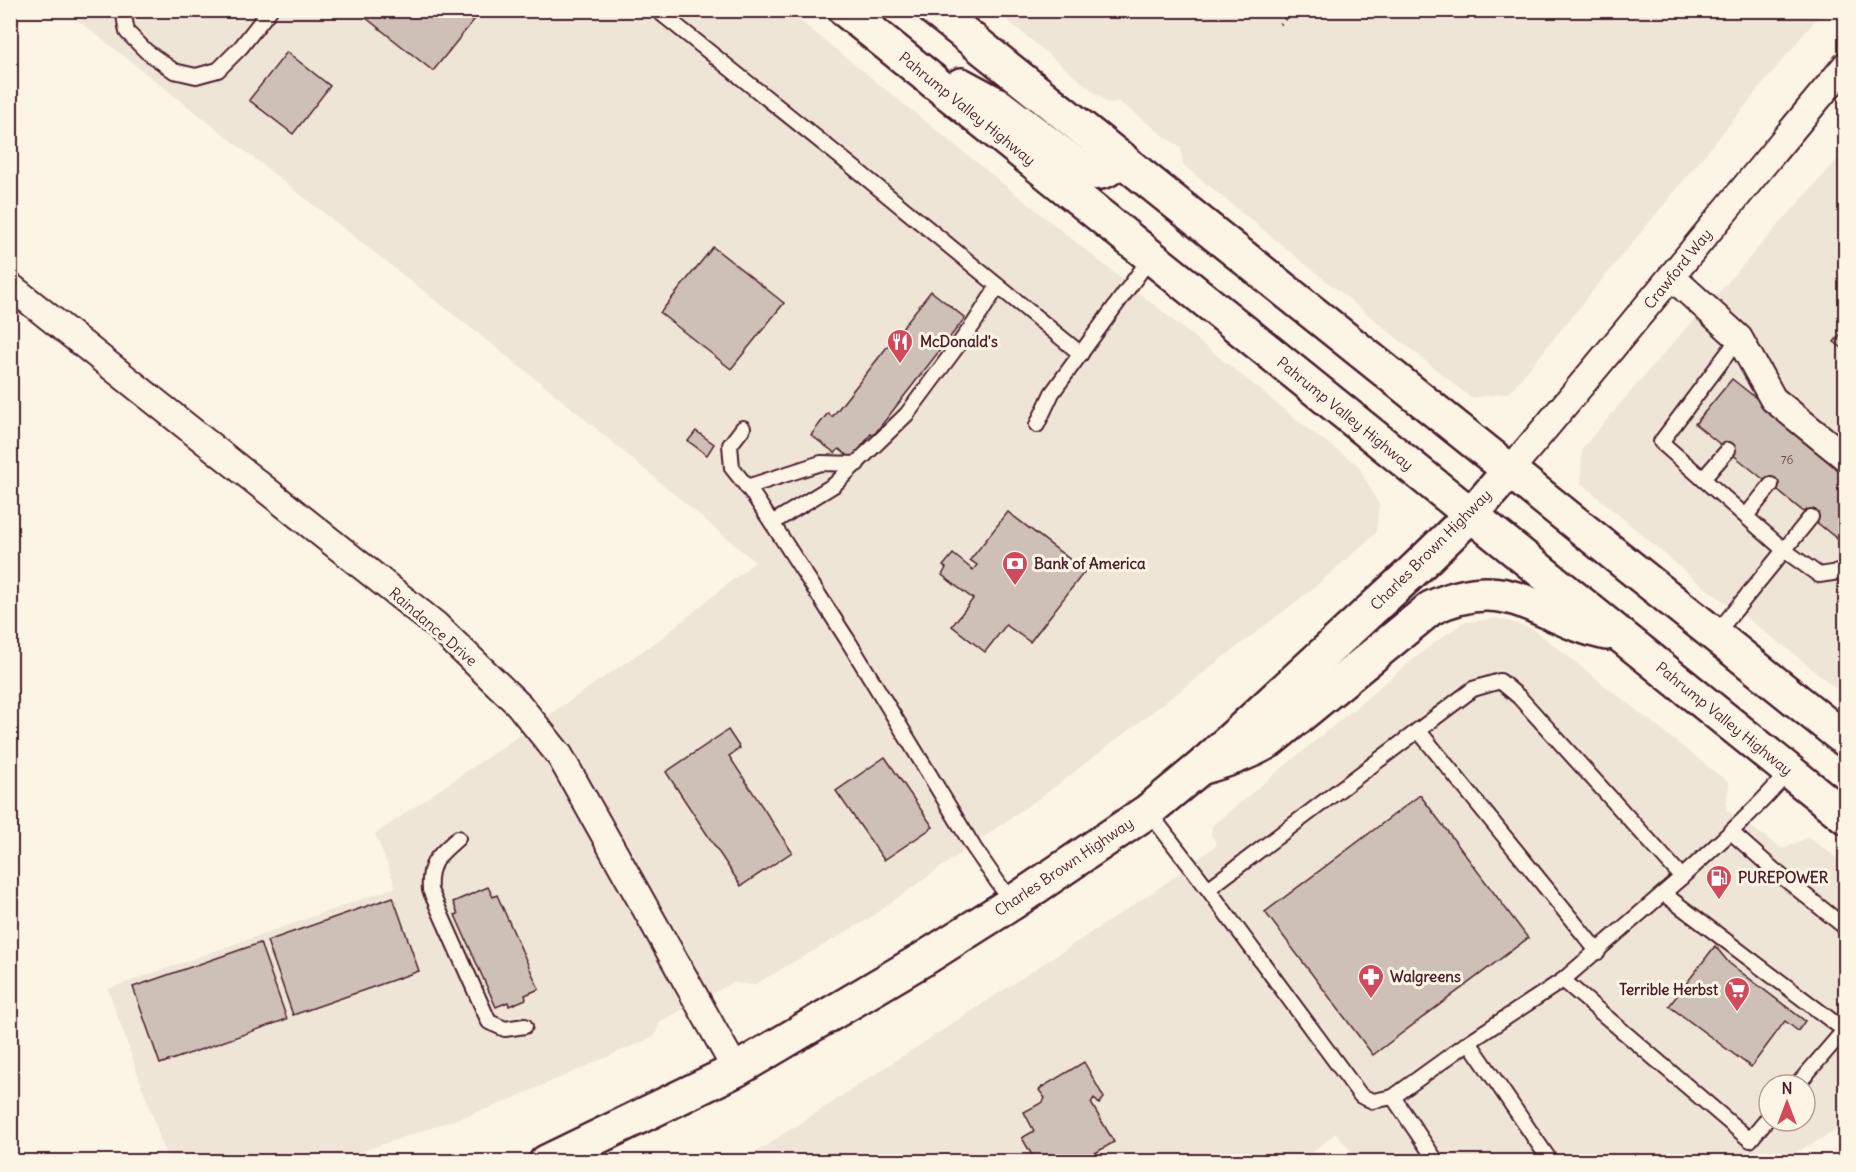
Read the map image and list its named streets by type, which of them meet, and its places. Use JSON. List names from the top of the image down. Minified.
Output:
{"streets":{"main road":["Pahrump Valley Highway","Charles Brown Highway"],"street":["Crawford Way","Raindance Drive"]},"crossings":[["Pahrump Valley Highway","Charles Brown Highway"],["Crawford Way","Charles Brown Highway"],["Charles Brown Highway","Raindance Drive"]],"places":{"restaurant":["McDonald's"],"bank":["Bank of America"],"fuel station":["PUREPOWER"],"pharmacy":["Walgreens"],"supermarket":["Terrible Herbst"]},"house_numbers":["76"],"north":"top"}
